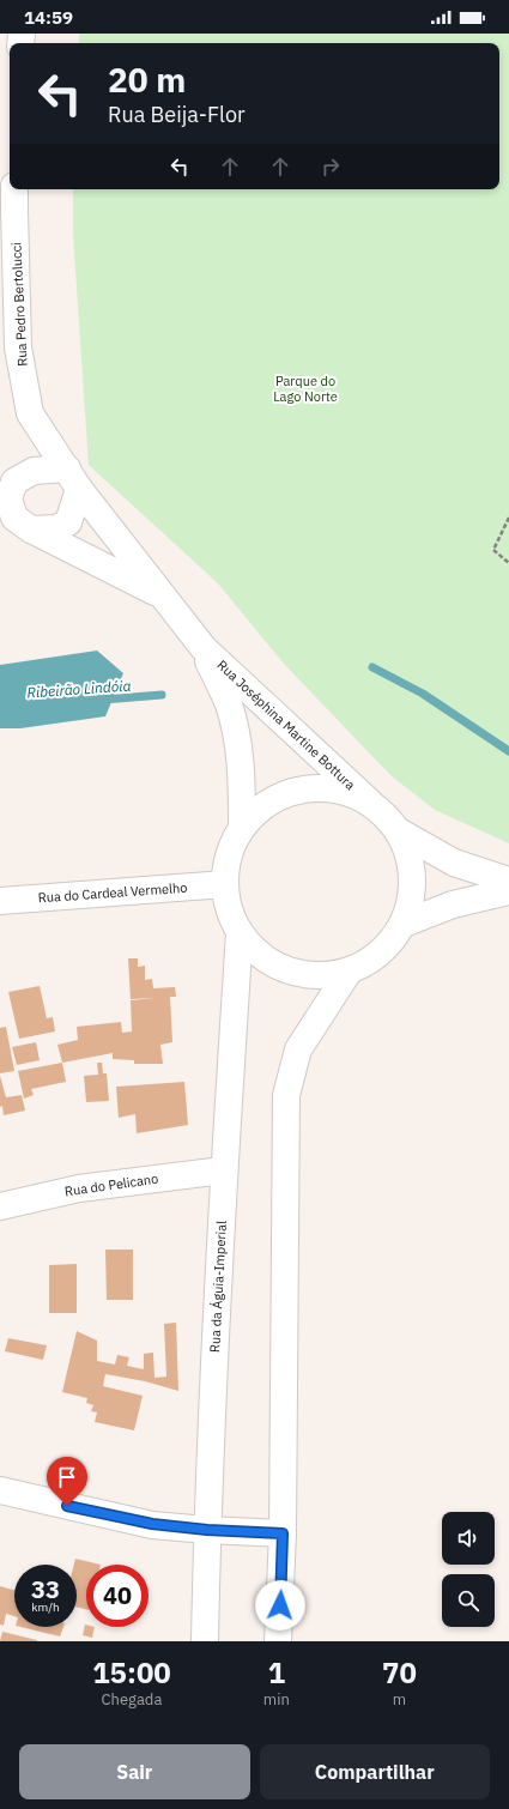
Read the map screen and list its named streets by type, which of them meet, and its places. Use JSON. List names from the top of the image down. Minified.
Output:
{"streets":{"street":["Rua Pedro Bertolucci","Rua Joséphina Martine Bottura","Rua do Cardeal Vermelho","Rua do Pelicano","Rua da Águia-Imperial"]},"crossings":[["Rua Pedro Bertolucci","Rua Joséphina Martine Bottura"],["Rua do Pelicano","Rua da Águia-Imperial"]],"water":["Ribeirão Lindóia"],"parks":["Parque do Lago Norte"],"page":{"status":"14:59","turn":["20 m","Rua Beija-Flor"],"speed":"33 km/h","limit":"40","eta":["15:00","Chegada","1","min","70","m"],"buttons":["Sair","Compartilhar"]}}
